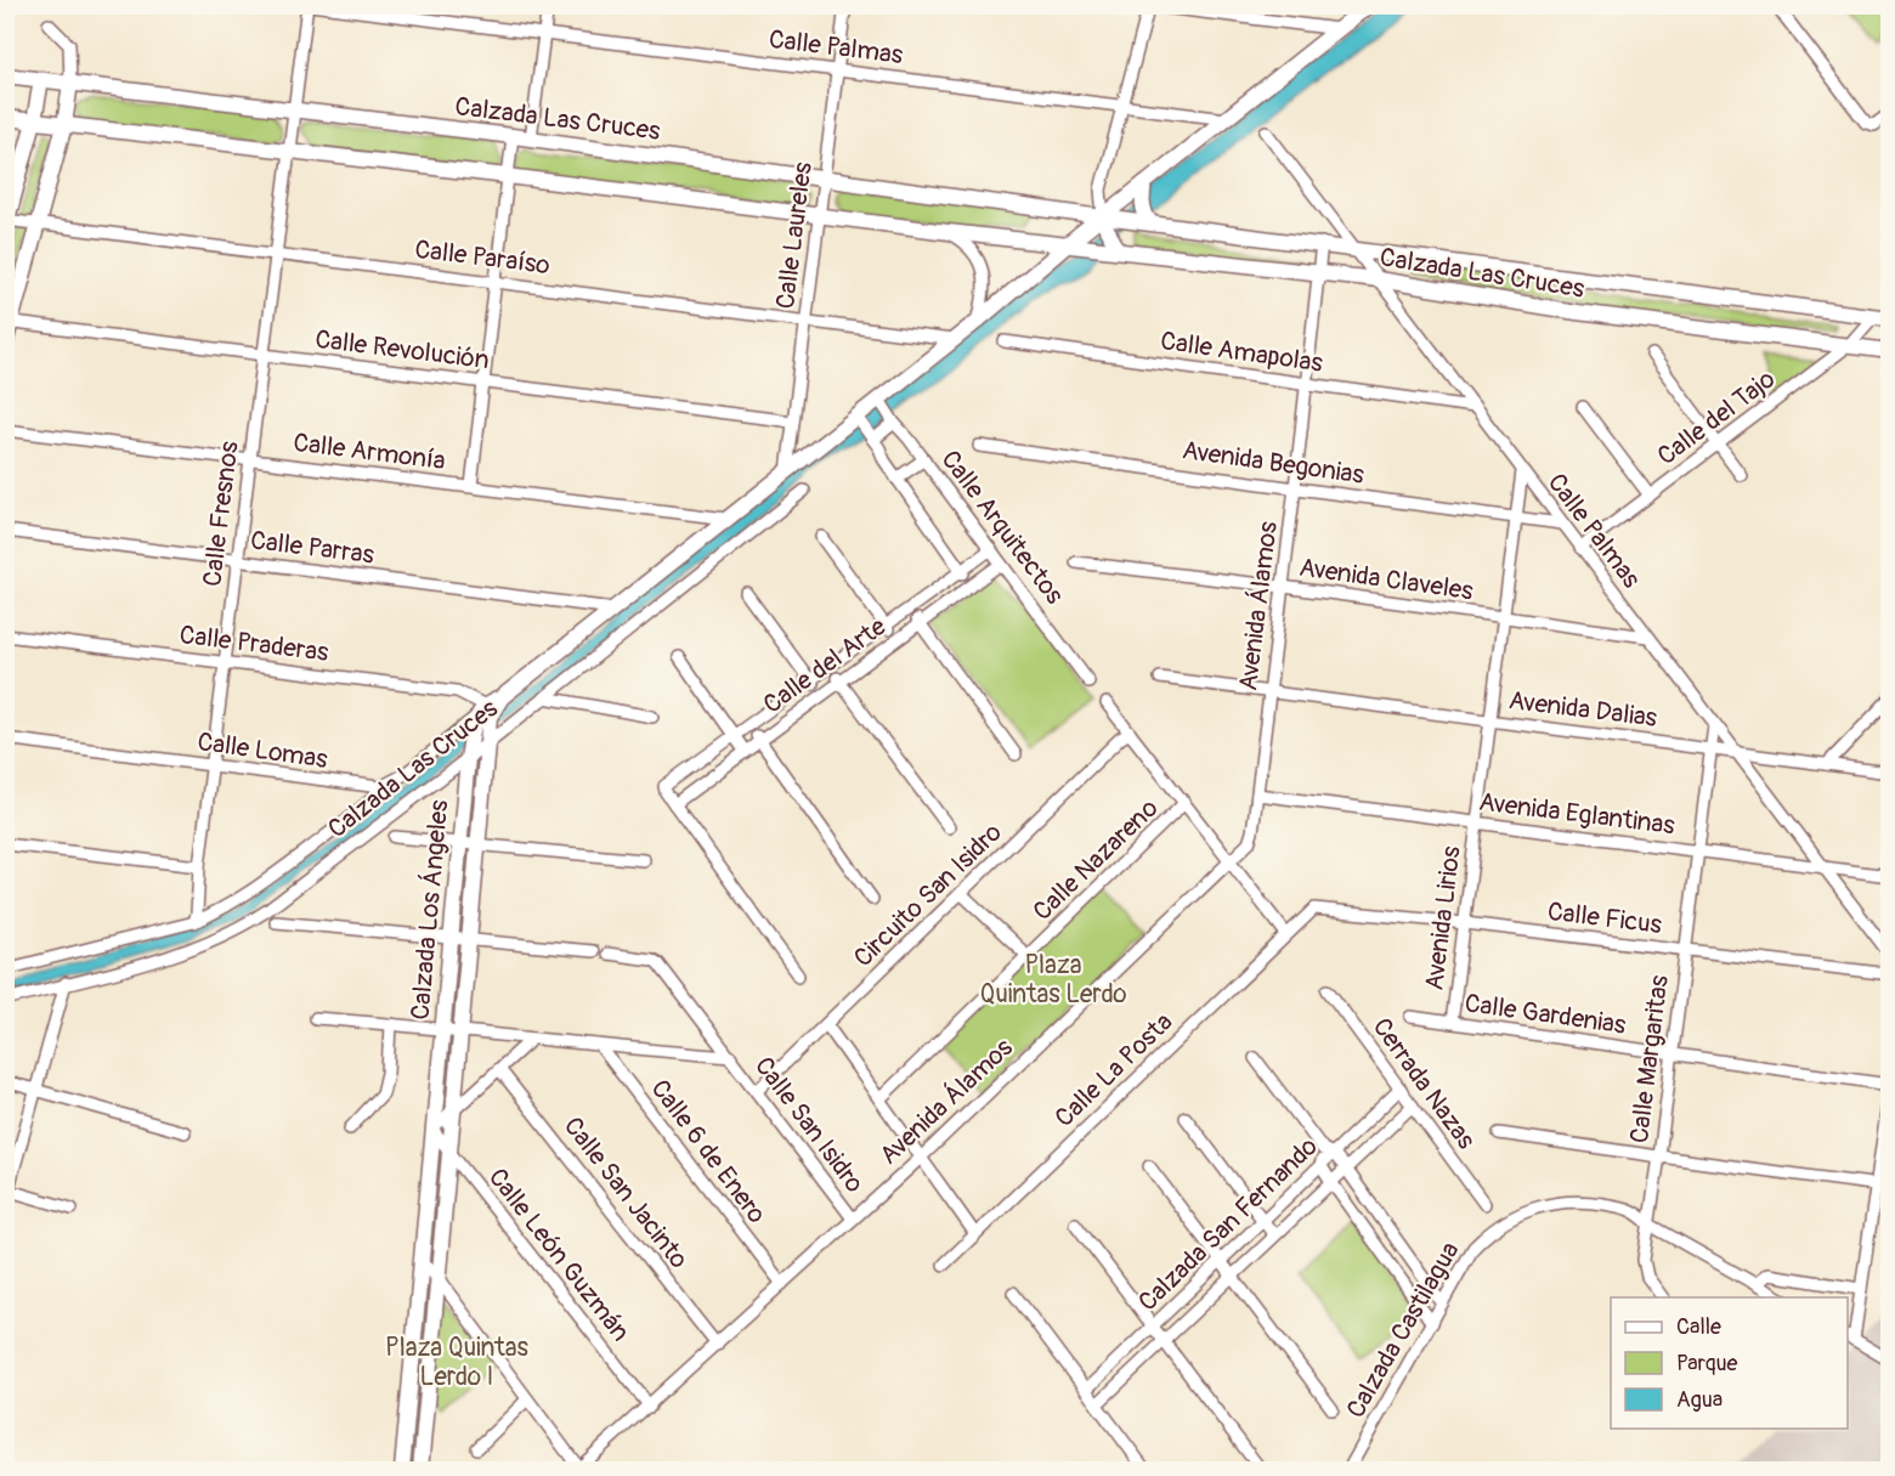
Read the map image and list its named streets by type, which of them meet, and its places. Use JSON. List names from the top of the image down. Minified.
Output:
{"streets":{"street":["Calle Palmas","Calzada Las Cruces","Calle Laureles","Calle Paraíso","Calle Revolución","Calle Amapolas","Calle del Tajo","Calle Armonía","Avenida Begonias","Calle Fresnos","Calle Arquitectos","Calle Parras","Avenida Claveles","Avenida Álamos","Calle Praderas","Calle del Arte","Avenida Dalias","Calle Lomas","Avenida Eglantinas","Calle Nazareno","Circuito San Isidro","Calzada Los Ángeles","Avenida Lirios","Calle Ficus","Calle Gardenias","Calle Margaritas","Calle La Posta","Cerrada Nazas","Calle San Isidro","Calle 6 de Enero","Calle San Jacinto","Calzada San Fernando","Calle León Guzmán","Calzada Castilagua"]},"crossings":[["Calle Palmas","Calzada Las Cruces"],["Calle Palmas","Calle Laureles"],["Calle Palmas","Calle Amapolas"],["Calle Palmas","Calle del Tajo"],["Calle Palmas","Avenida Begonias"],["Calle Palmas","Calle Fresnos"],["Calle Palmas","Avenida Claveles"],["Calle Palmas","Avenida Dalias"],["Calle Palmas","Avenida Eglantinas"],["Calle Palmas","Avenida Lirios"],["Calle Palmas","Calle Margaritas"],["Calzada Las Cruces","Calle Laureles"],["Calzada Las Cruces","Calle Paraíso"],["Calzada Las Cruces","Calle del Tajo"],["Calzada Las Cruces","Calle Armonía"],["Calzada Las Cruces","Calle Fresnos"],["Calzada Las Cruces","Calle Arquitectos"],["Calzada Las Cruces","Calle Parras"],["Calzada Las Cruces","Avenida Álamos"],["Calzada Las Cruces","Calle Praderas"],["Calzada Las Cruces","Calle Lomas"],["Calzada Las Cruces","Calzada Los Ángeles"],["Calle Laureles","Calle Paraíso"],["Calle Laureles","Calle Revolución"],["Calle Paraíso","Calle Fresnos"],["Calle Revolución","Calle Fresnos"],["Calle Amapolas","Avenida Álamos"],["Calle Armonía","Calle Fresnos"],["Avenida Begonias","Avenida Álamos"],["Avenida Begonias","Avenida Lirios"],["Calle Fresnos","Calle Parras"],["Calle Fresnos","Calle Praderas"],["Calle Fresnos","Calle Lomas"],["Calle Arquitectos","Calle del Arte"],["Avenida Claveles","Avenida Álamos"],["Avenida Claveles","Avenida Lirios"],["Avenida Álamos","Avenida Dalias"],["Avenida Álamos","Avenida Eglantinas"],["Avenida Álamos","Calle San Isidro"],["Avenida Álamos","Calle 6 de Enero"],["Avenida Álamos","Calle San Jacinto"],["Avenida Álamos","Calle León Guzmán"],["Calle Praderas","Calzada Los Ángeles"],["Avenida Dalias","Avenida Lirios"],["Avenida Dalias","Calle Margaritas"],["Avenida Eglantinas","Avenida Lirios"],["Avenida Eglantinas","Calle Margaritas"],["Circuito San Isidro","Calle San Isidro"],["Calzada Los Ángeles","Calle San Isidro"],["Calzada Los Ángeles","Calle 6 de Enero"],["Calzada Los Ángeles","Calle León Guzmán"],["Avenida Lirios","Calle Ficus"],["Avenida Lirios","Calle Gardenias"],["Calle Ficus","Calle Margaritas"],["Calle Ficus","Calle La Posta"],["Calle Gardenias","Calle Margaritas"],["Calle Margaritas","Calzada Castilagua"],["Cerrada Nazas","Calzada San Fernando"]],"parks":["Plaza Quintas Lerdo","Plaza Quintas Lerdo I"],"legend":["Calle","Parque","Agua"]}
